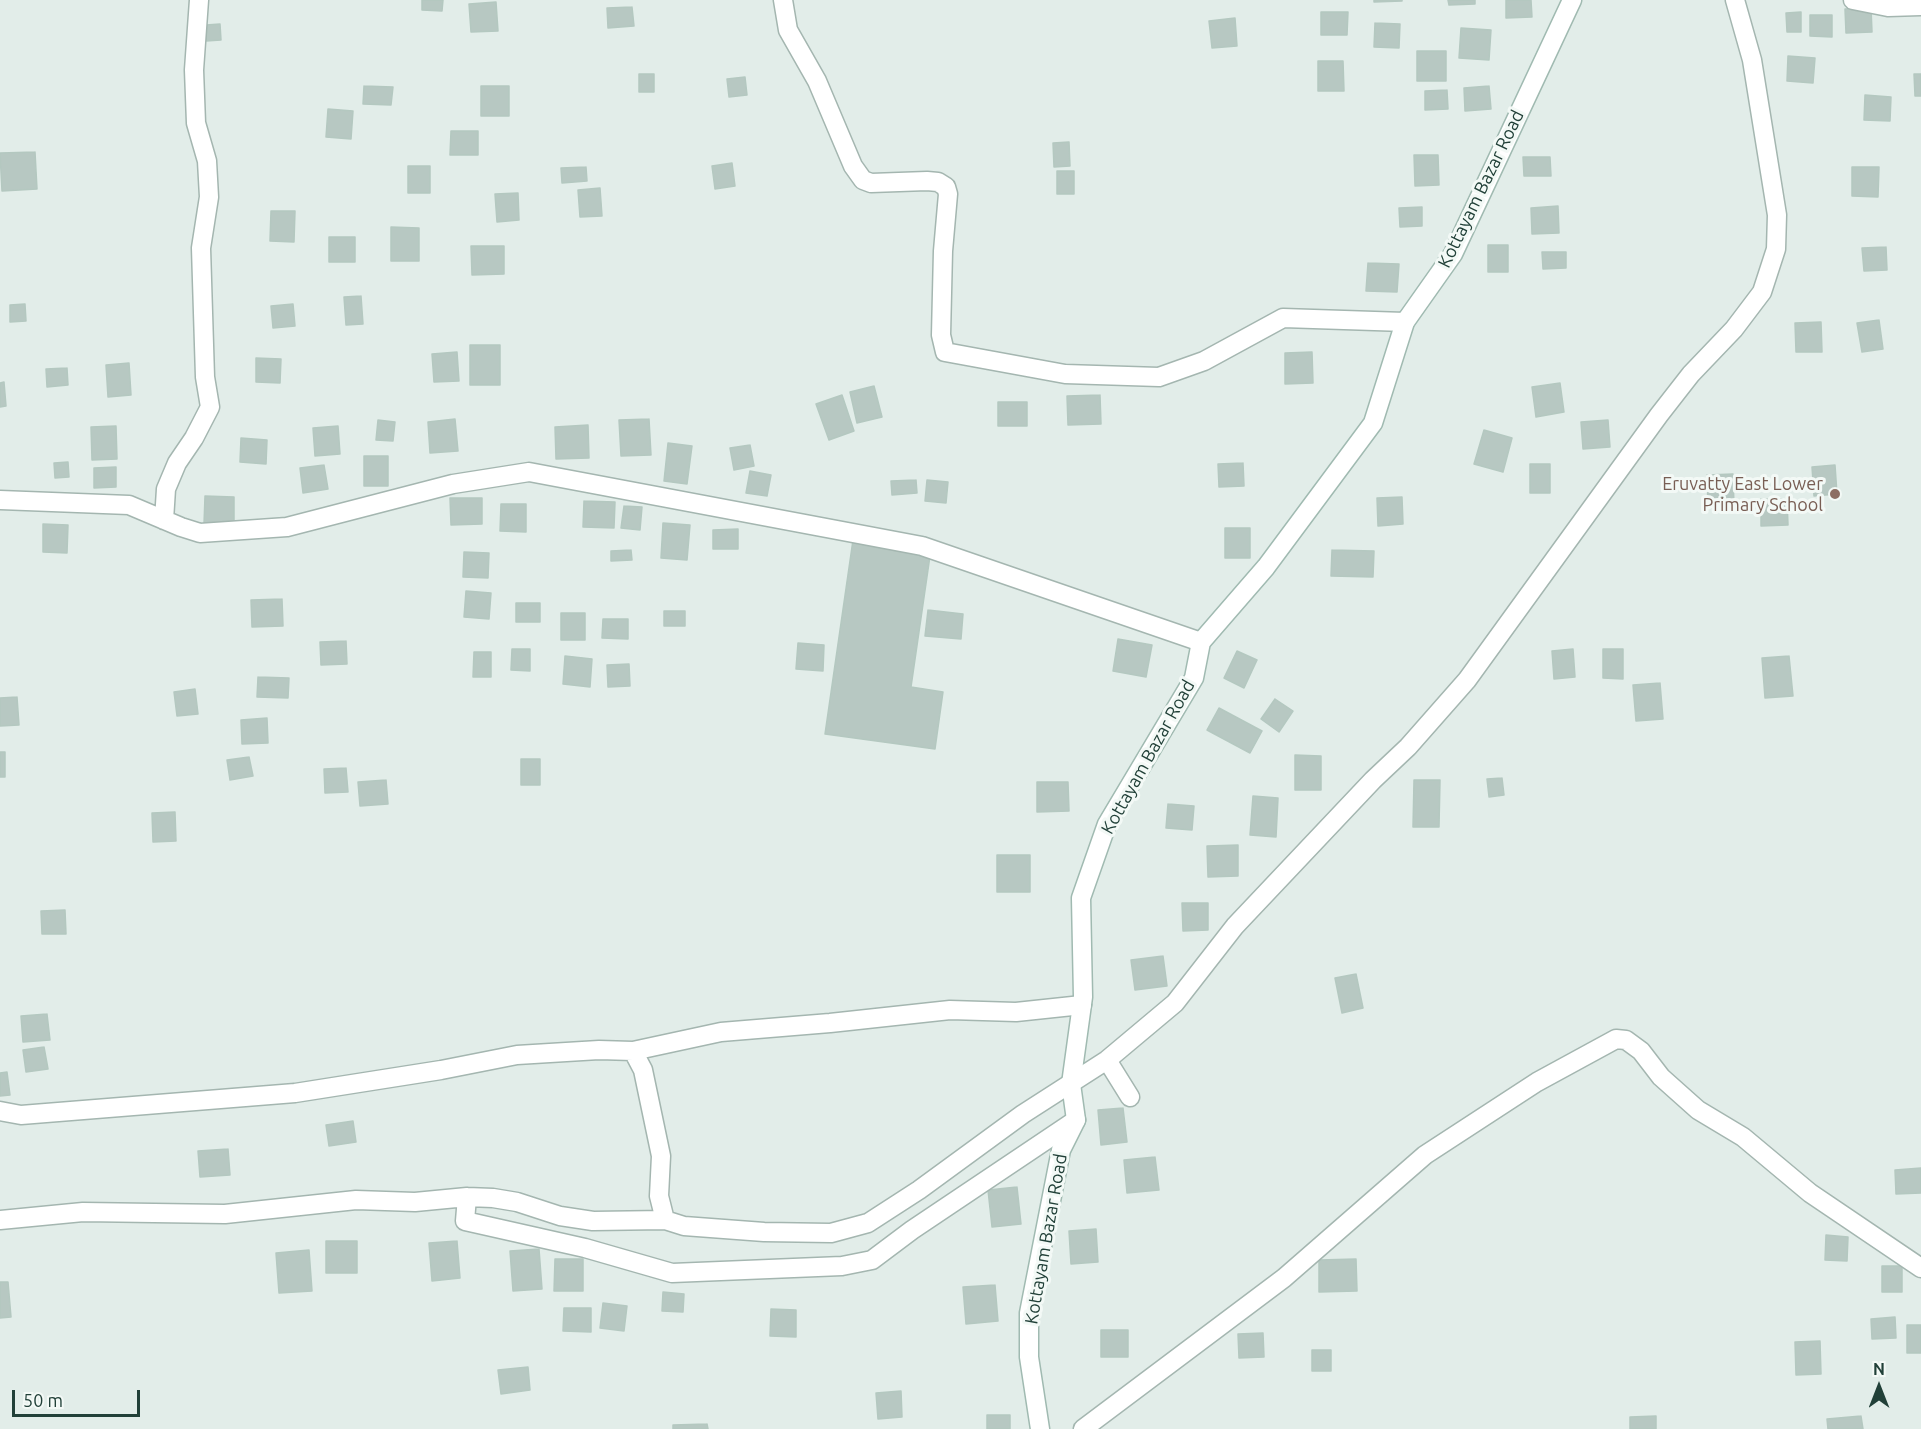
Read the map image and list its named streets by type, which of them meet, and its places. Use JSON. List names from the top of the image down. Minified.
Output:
{"streets":{"street":["Kottayam Bazar Road"]},"places":["Eruvatty East Lower Primary School"],"scale_bar":"50 m","north":"top"}
